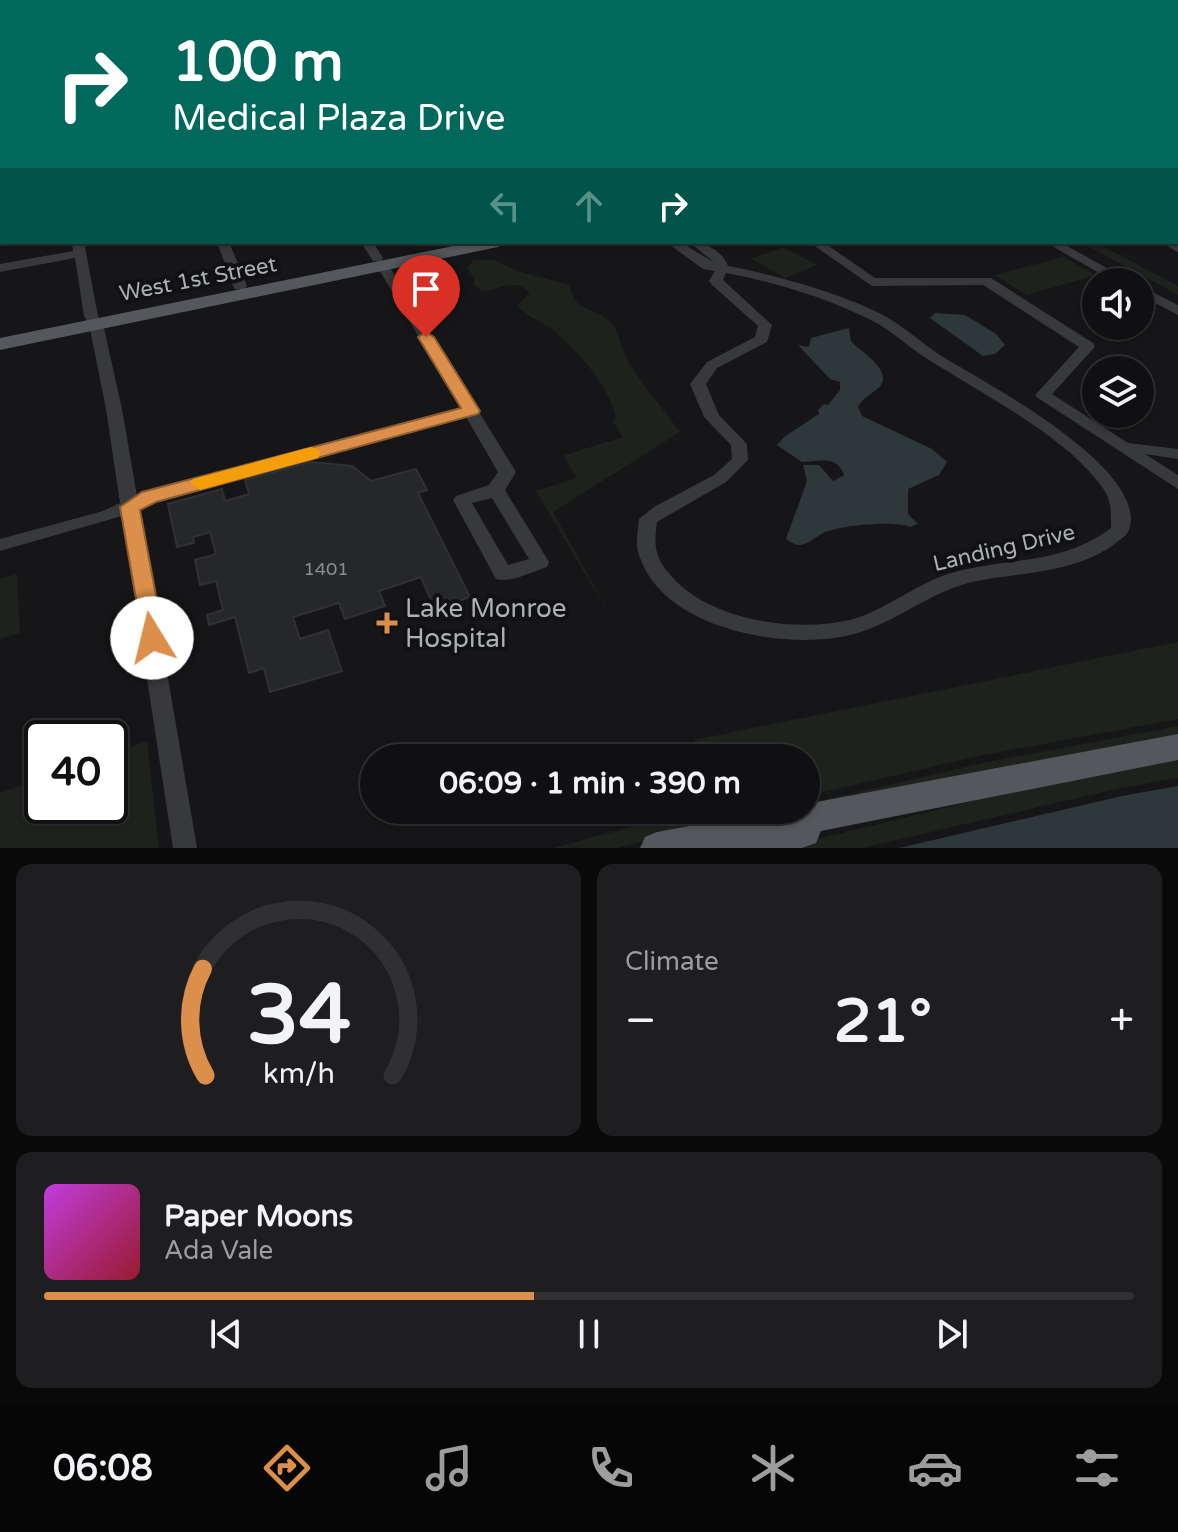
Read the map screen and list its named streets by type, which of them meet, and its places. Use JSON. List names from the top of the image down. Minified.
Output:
{"streets":{"main road":["West 1st Street"],"street":["Landing Drive"]},"places":{"health":["Lake Monroe Hospital"]},"house_numbers":["1401"],"page":{"turn":["100 m","Medical Plaza Drive"],"limit":"40","trip":"06:09 · 1 min · 390 m","tile":"Climate","heat":["−","21°","+"],"song":["Paper Moons","Ada Vale"],"tabs":"06:08","gauge":["34","km/h"]}}
